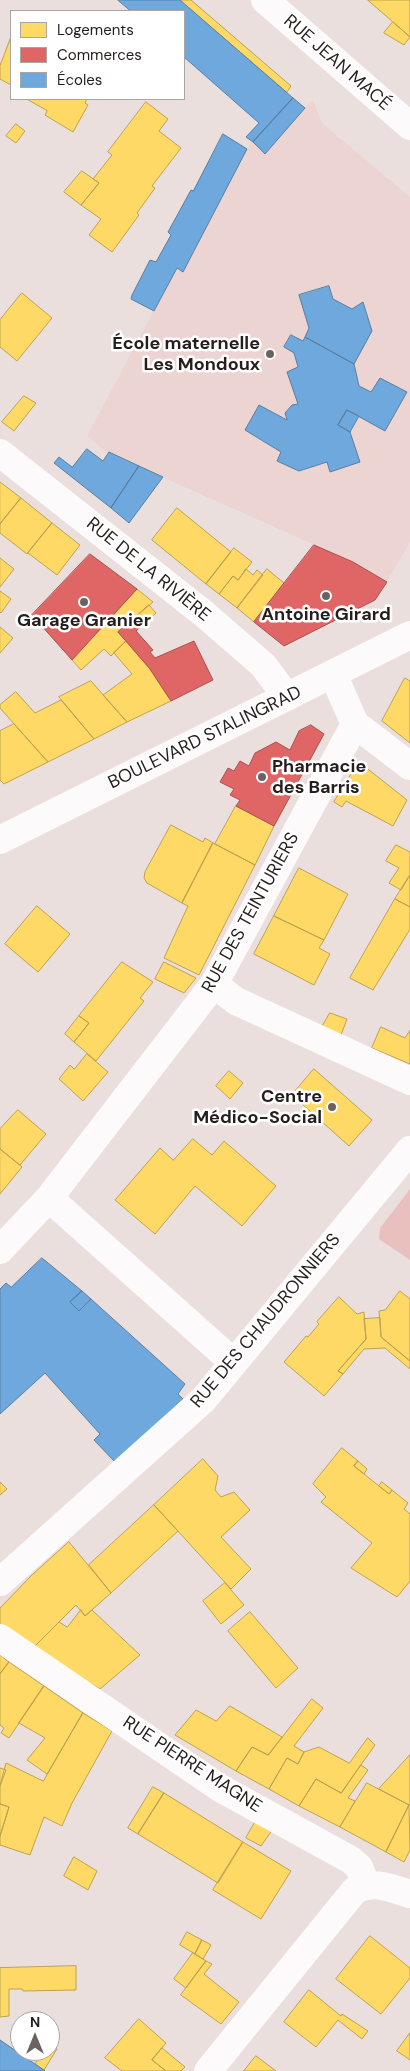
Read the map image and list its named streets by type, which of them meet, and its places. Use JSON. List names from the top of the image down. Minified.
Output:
{"streets":{"street":["RUE JEAN MACÉ","RUE DE LA RIVIÈRE","BOULEVARD STALINGRAD","RUE DES TEINTURIERS","RUE DES CHAUDRONNIERS","RUE PIERRE MAGNE"]},"crossings":[["RUE DE LA RIVIÈRE","BOULEVARD STALINGRAD"]],"places":["École maternelle Les Mondoux","Antoine Girard","Garage Granier","Pharmacie des Barris","Centre Médico-Social"],"legend":["Logements","Commerces","Écoles"],"north":"top"}
